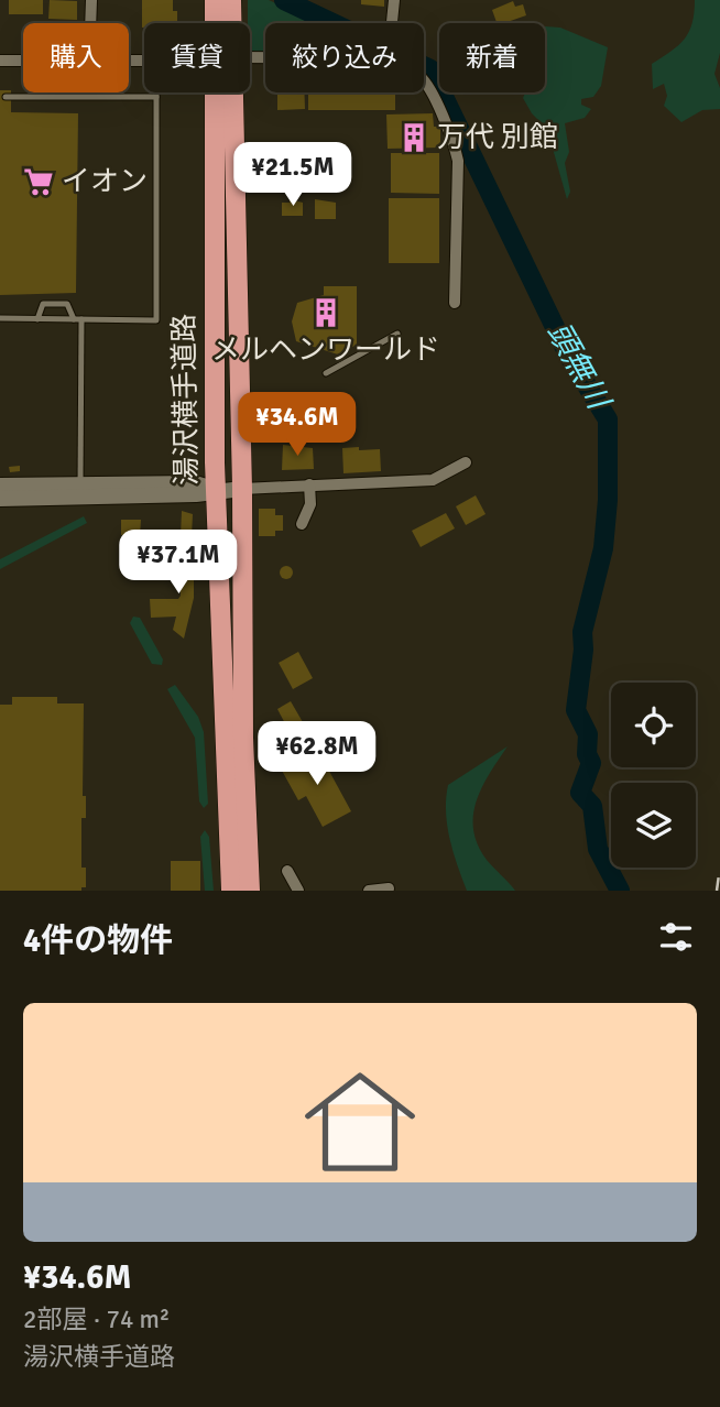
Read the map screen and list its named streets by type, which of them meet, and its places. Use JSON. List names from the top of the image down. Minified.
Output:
{"streets":{"highway":["湯沢横手道路"]},"water":["頭無川"],"places":{"building":["万代 別館","メルヘンワールド"],"supermarket":["イオン"]},"page":{"chip":["購入","賃貸","絞り込み","新着"],"price":["¥21.5M","¥34.6M","¥37.1M","¥62.8M"],"heading":"4件の物件","list":[{"name":"¥34.6M","note":"2部屋 · 74 m² · 湯沢横手道路"}]}}
